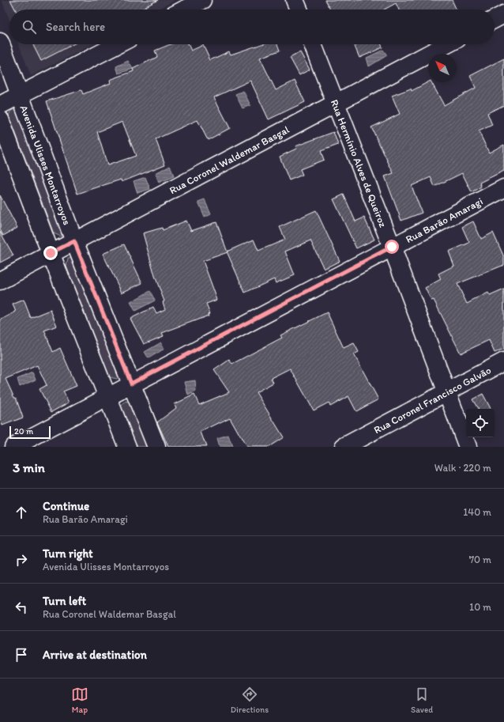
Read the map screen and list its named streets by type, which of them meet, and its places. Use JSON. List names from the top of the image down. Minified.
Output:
{"streets":{"street":["Rua Coronel Waldemar Basgal","Rua Hermínio Alves de Queiroz","Avenida Ulisses Montarroyos","Rua Barão Amaragi","Rua Coronel Francisco Galvão"]},"crossings":[["Rua Coronel Waldemar Basgal","Rua Hermínio Alves de Queiroz"],["Rua Coronel Waldemar Basgal","Avenida Ulisses Montarroyos"],["Rua Hermínio Alves de Queiroz","Rua Barão Amaragi"],["Rua Hermínio Alves de Queiroz","Rua Coronel Francisco Galvão"],["Avenida Ulisses Montarroyos","Rua Barão Amaragi"]],"scale_bar":"20 m","north":"top left","page":{"search":"Search here","scale":"20 m","heading":["3 min","Walk · 220 m"],"list":[["Continue","Rua Barão Amaragi","140 m"],["Turn right","Avenida Ulisses Montarroyos","70 m"],["Turn left","Rua Coronel Waldemar Basgal","10 m"],"Arrive at destination"],"nav":["Map","Directions","Saved"]}}
